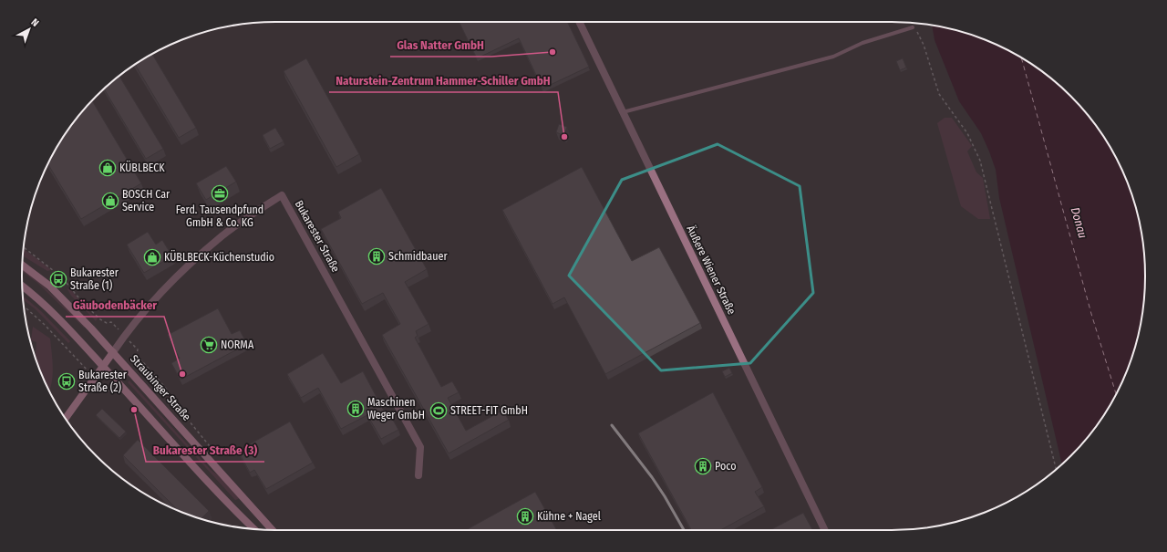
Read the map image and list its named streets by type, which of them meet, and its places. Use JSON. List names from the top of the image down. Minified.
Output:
{"streets":{"main road":["Straubinger Straße"],"street":["Bukarester Straße","Äußere Wiener Straße"]},"crossings":[["Bukarester Straße","Straubinger Straße"]],"water":["Donau"],"places":{"other":["Glas Natter GmbH","Naturstein-Zentrum Hammer-Schiller GmbH","Gäubodenbäcker","Bukarester Straße (3)"],"shop":["KÜBLBECK","BOSCH Car Service","KÜBLBECK-Küchenstudio"],"office":["Ferd. Tausendpfund GmbH & Co. KG"],"building":["Schmidbauer","Maschinen Weger GmbH","Poco","Kühne + Nagel"],"bus stop":["Bukarester Straße (1)","Bukarester Straße (2)"],"supermarket":["NORMA"],"sports":["STREET-FIT GmbH"]},"north":"top right"}
